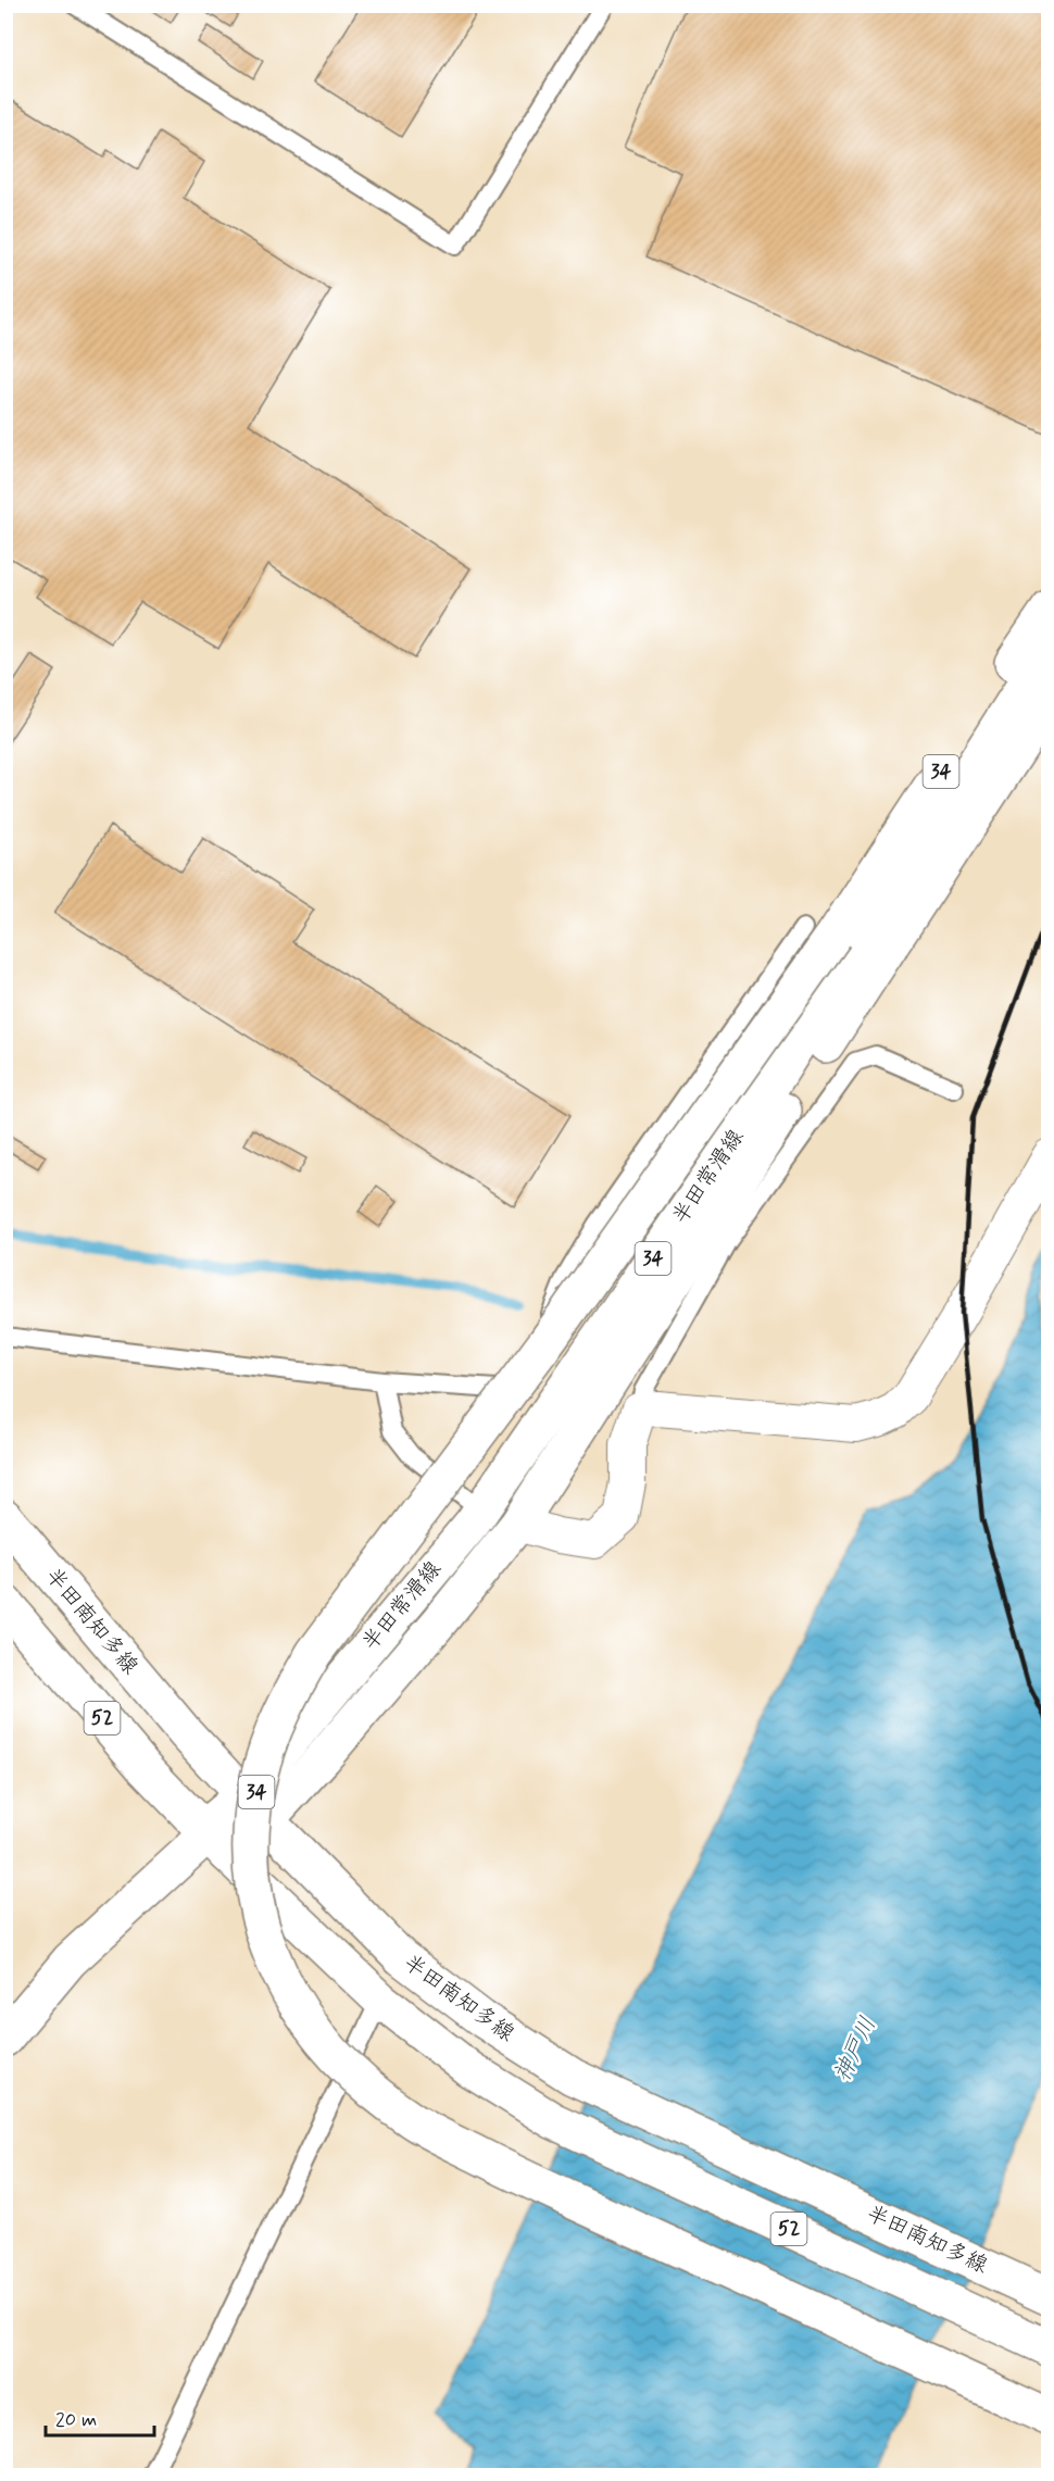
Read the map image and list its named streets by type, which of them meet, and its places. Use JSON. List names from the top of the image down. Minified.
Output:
{"streets":{"main road":["34","半田常滑線","半田南知多線","52"]},"crossings":[["半田常滑線","半田南知多線"],["半田常滑線","52"]],"water":["神戸川"],"scale_bar":"20 m"}
